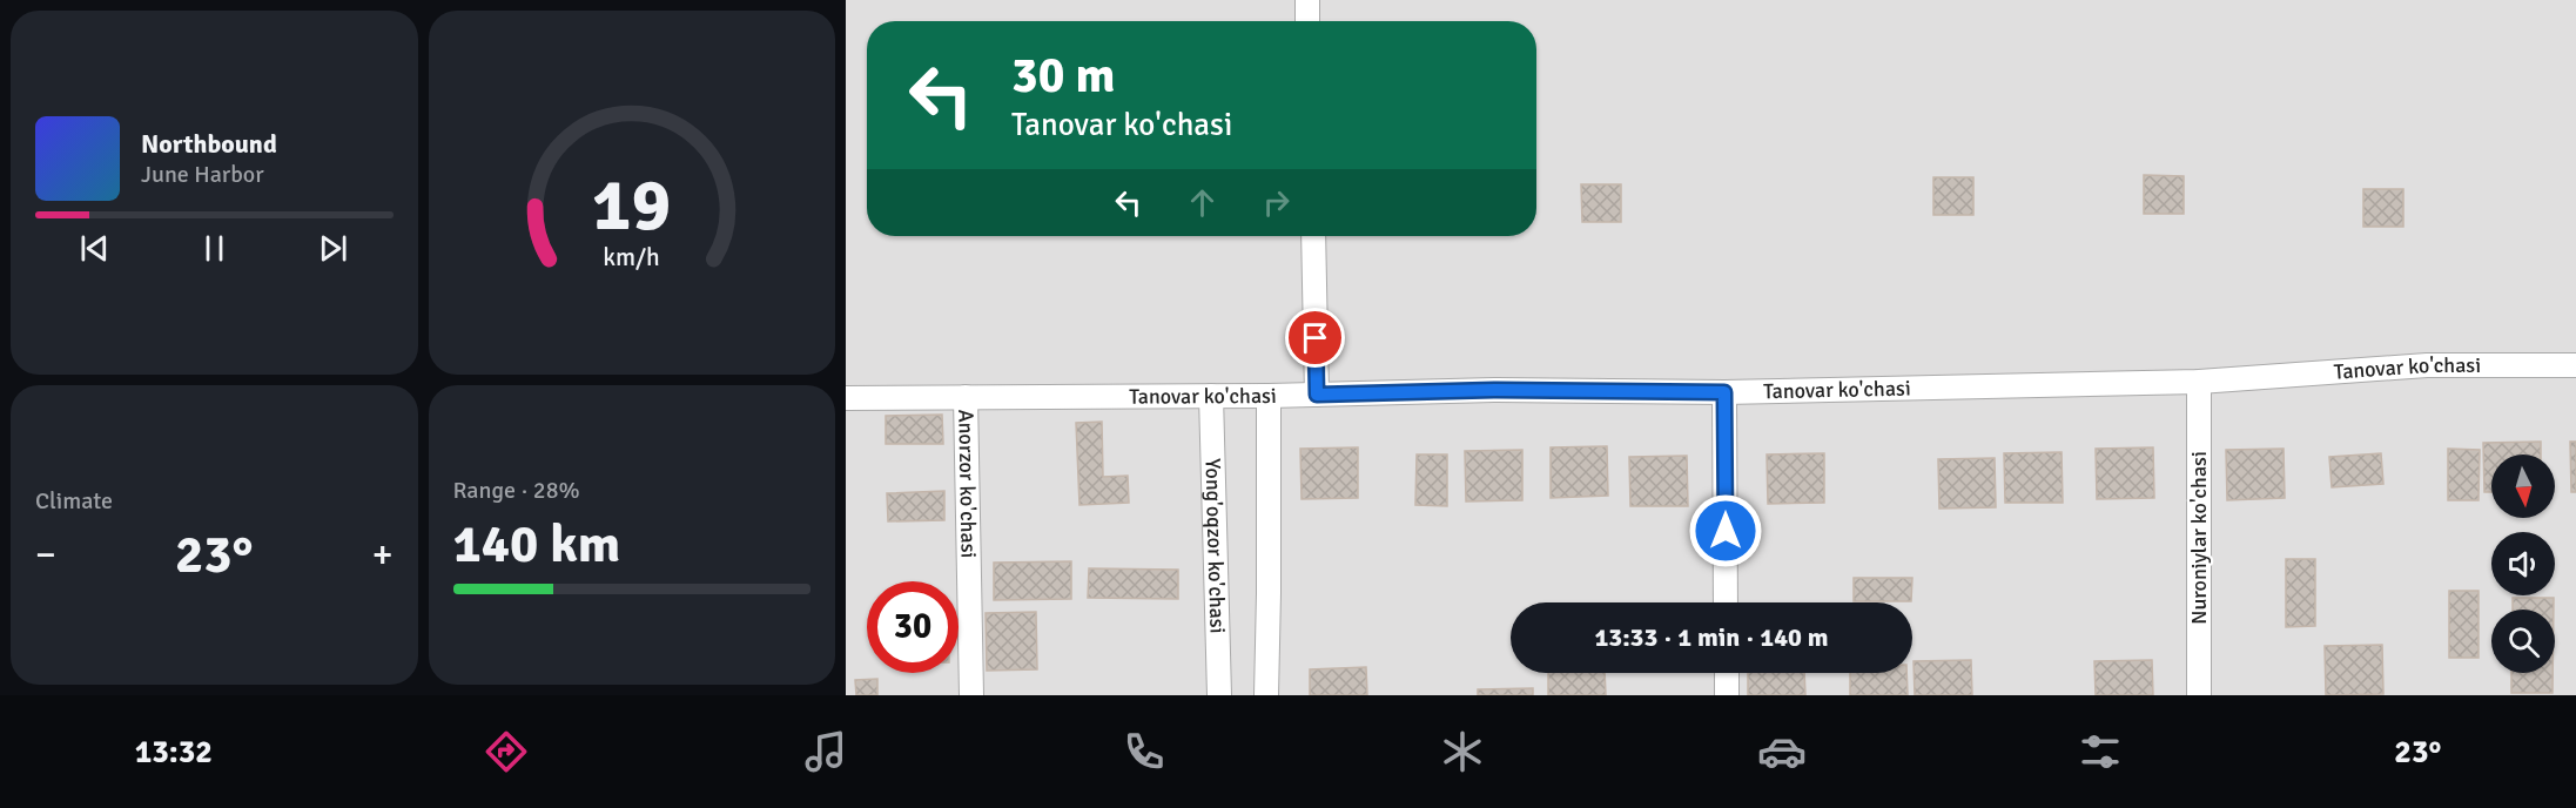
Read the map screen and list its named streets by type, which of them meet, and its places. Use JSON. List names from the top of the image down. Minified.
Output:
{"streets":{"street":["Tanovar ko'chasi","Anorzor ko'chasi","Nuroniylar ko'chasi","Yong'oqzor ko'chasi"]},"crossings":[["Tanovar ko'chasi","Anorzor ko'chasi"],["Tanovar ko'chasi","Nuroniylar ko'chasi"],["Tanovar ko'chasi","Yong'oqzor ko'chasi"]],"north":"bottom","page":{"turn":["30 m","Tanovar ko'chasi"],"song":["Northbound","June Harbor"],"tile":["Climate",["Range · 28%","140 km"]],"heat":["−","23°","+"],"limit":"30","trip":"13:33 · 1 min · 140 m","tabs":["13:32","23°"],"gauge":["19","km/h"]}}
